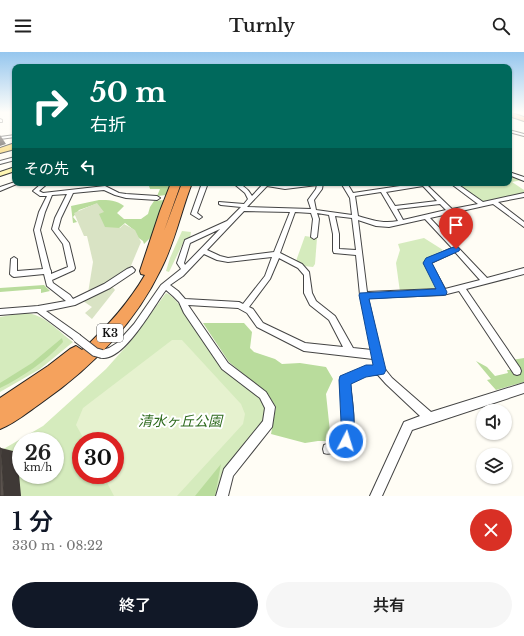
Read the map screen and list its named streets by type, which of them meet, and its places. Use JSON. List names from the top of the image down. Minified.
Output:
{"streets":{"highway":["K3"]},"parks":["清水ヶ丘公園"],"page":{"header":"Turnly","turn":["50 m","右折"],"then":"その先","speed":"26 km/h","limit":"30","heading":["1 分","330 m · 08:22"],"buttons":["終了","共有"]}}
